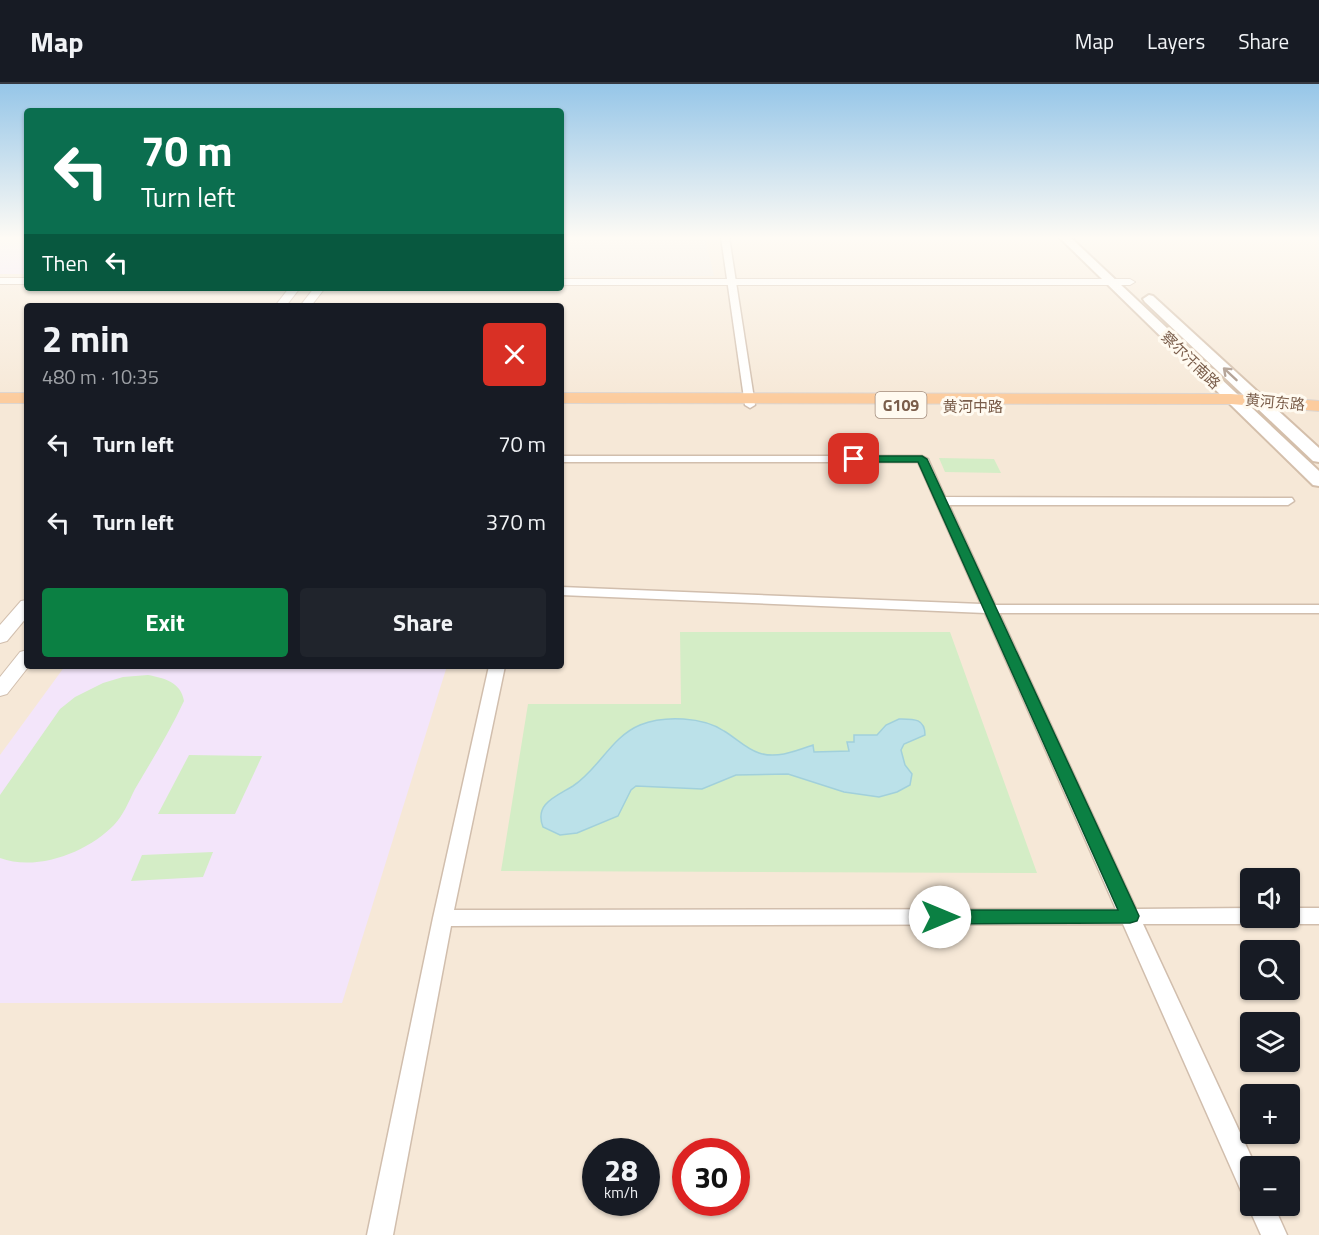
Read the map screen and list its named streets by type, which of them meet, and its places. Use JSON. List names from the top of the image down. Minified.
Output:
{"streets":{"highway":["黄河东路","G109","黄河中路"],"main road":["察尔汗南路"]},"crossings":[["察尔汗南路","黄河东路"],["察尔汗南路","黄河中路"],["黄河东路","黄河中路"]],"page":{"header":"Map","nav":["Map","Layers","Share"],"turn":["70 m","Turn left"],"then":"Then","heading":["2 min","480 m · 10:35"],"list":[{"name":"Turn left","value":"70 m"},{"name":"Turn left","value":"370 m"}],"buttons":["Exit","Share"],"map_buttons":["+","−"],"speed":"28 km/h","limit":"30"}}
